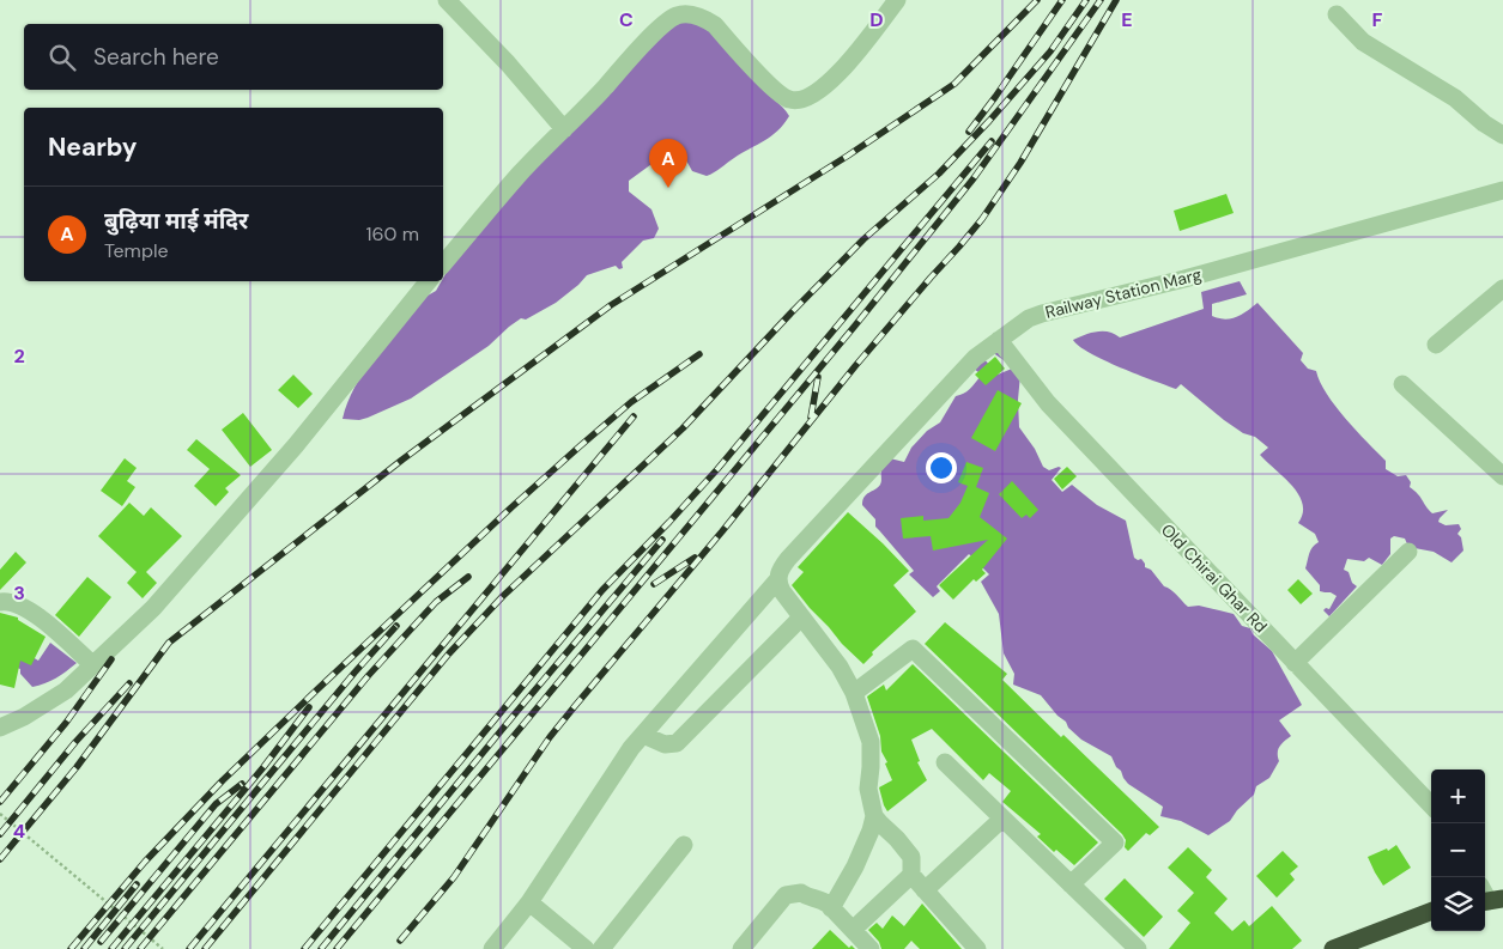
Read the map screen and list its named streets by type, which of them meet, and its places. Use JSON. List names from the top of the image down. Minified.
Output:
{"streets":{"street":["Railway Station Marg","Old Chirai Ghar Rd"]},"crossings":[["Railway Station Marg","Old Chirai Ghar Rd"]],"page":{"search":"Search here","heading":"Nearby","pins":"A","list":[{"mark":"A","name":"बुढ़िया माई मंदिर","note":"Temple","value":"160 m"}],"map_buttons":["+","−"]},"grid":{"columns":["C","D","E","F"],"rows":["2","3","4"]}}
